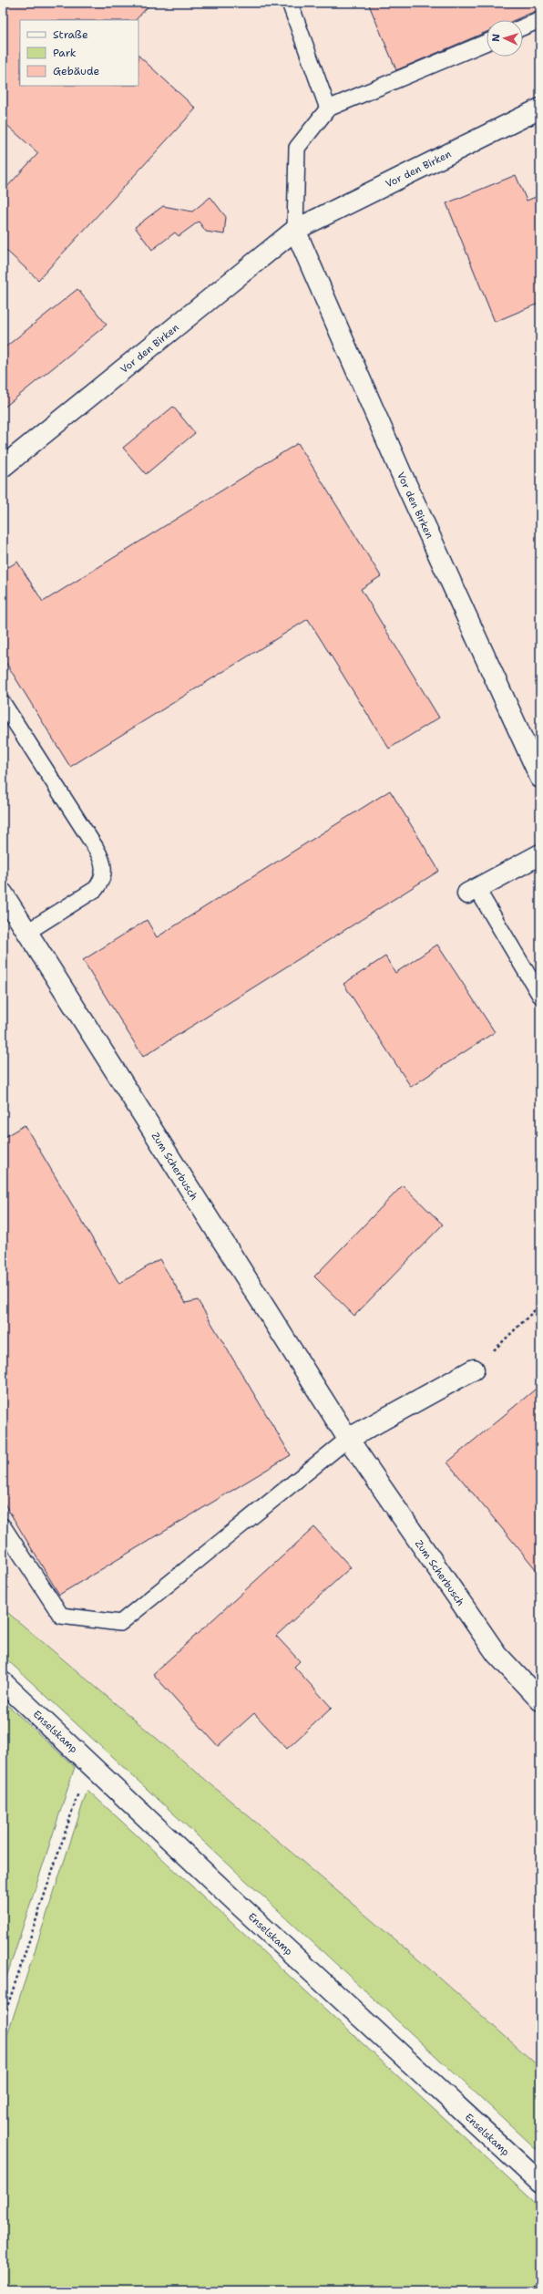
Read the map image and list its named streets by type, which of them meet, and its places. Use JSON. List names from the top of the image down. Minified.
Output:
{"streets":{"street":["Vor den Birken","Zum Scherbusch","Enselskamp"]},"legend":["Straße","Park","Gebäude"],"north":"left"}
